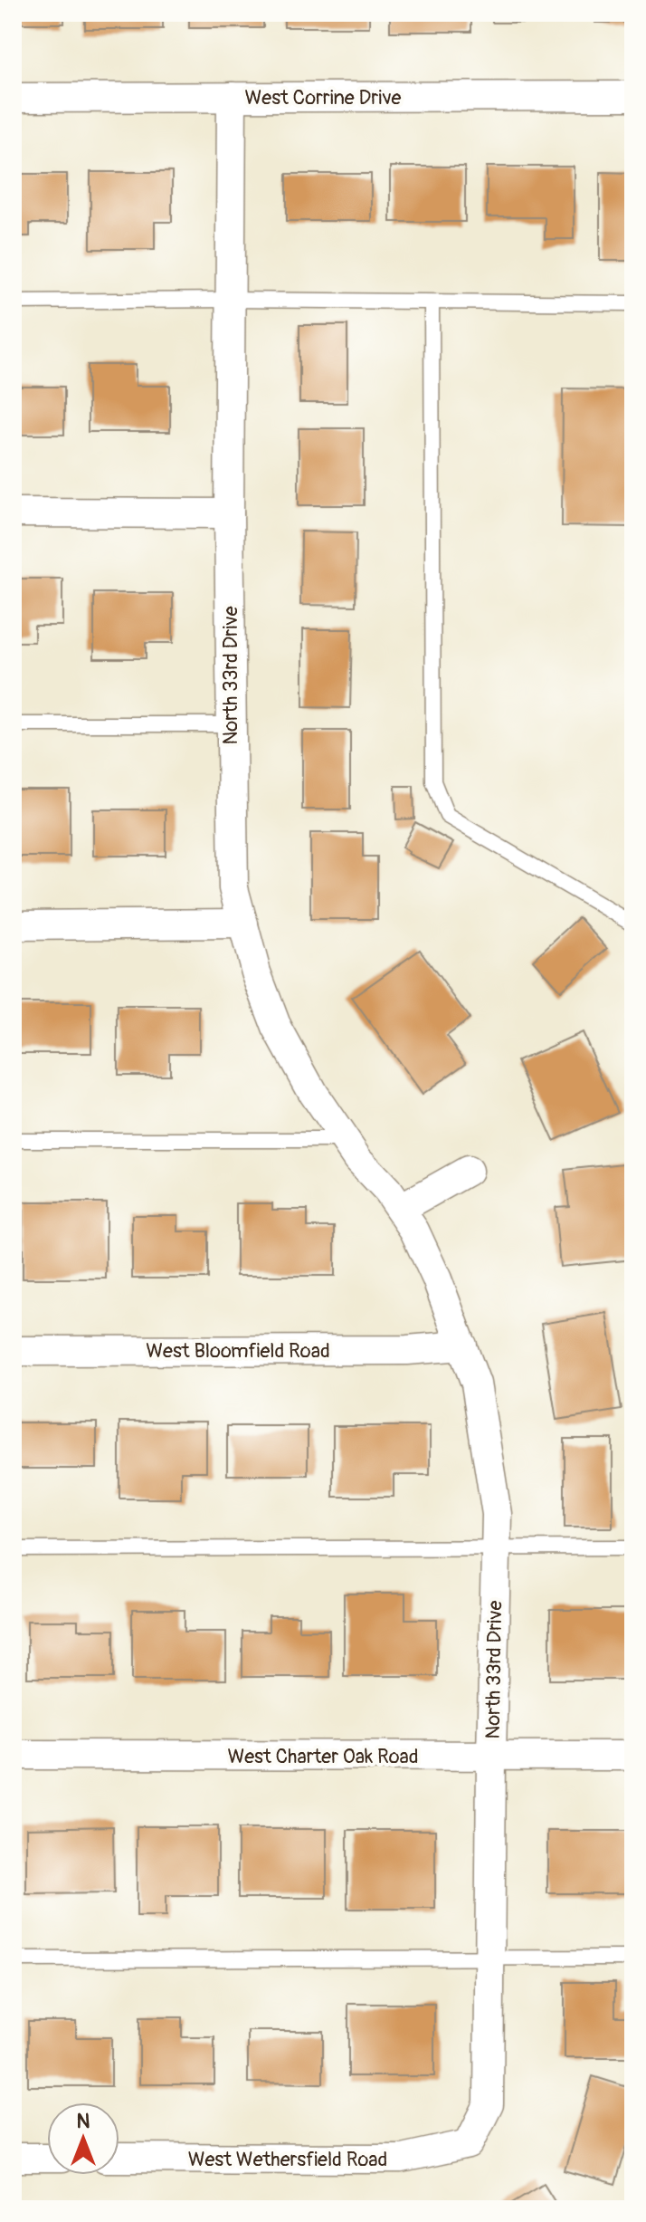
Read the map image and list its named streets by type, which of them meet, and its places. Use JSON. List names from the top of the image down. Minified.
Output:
{"streets":{"street":["West Corrine Drive","North 33rd Drive","West Bloomfield Road","West Charter Oak Road","West Wethersfield Road"]},"crossings":[["West Corrine Drive","North 33rd Drive"],["North 33rd Drive","West Bloomfield Road"],["North 33rd Drive","West Charter Oak Road"],["North 33rd Drive","West Wethersfield Road"]],"north":"top"}
